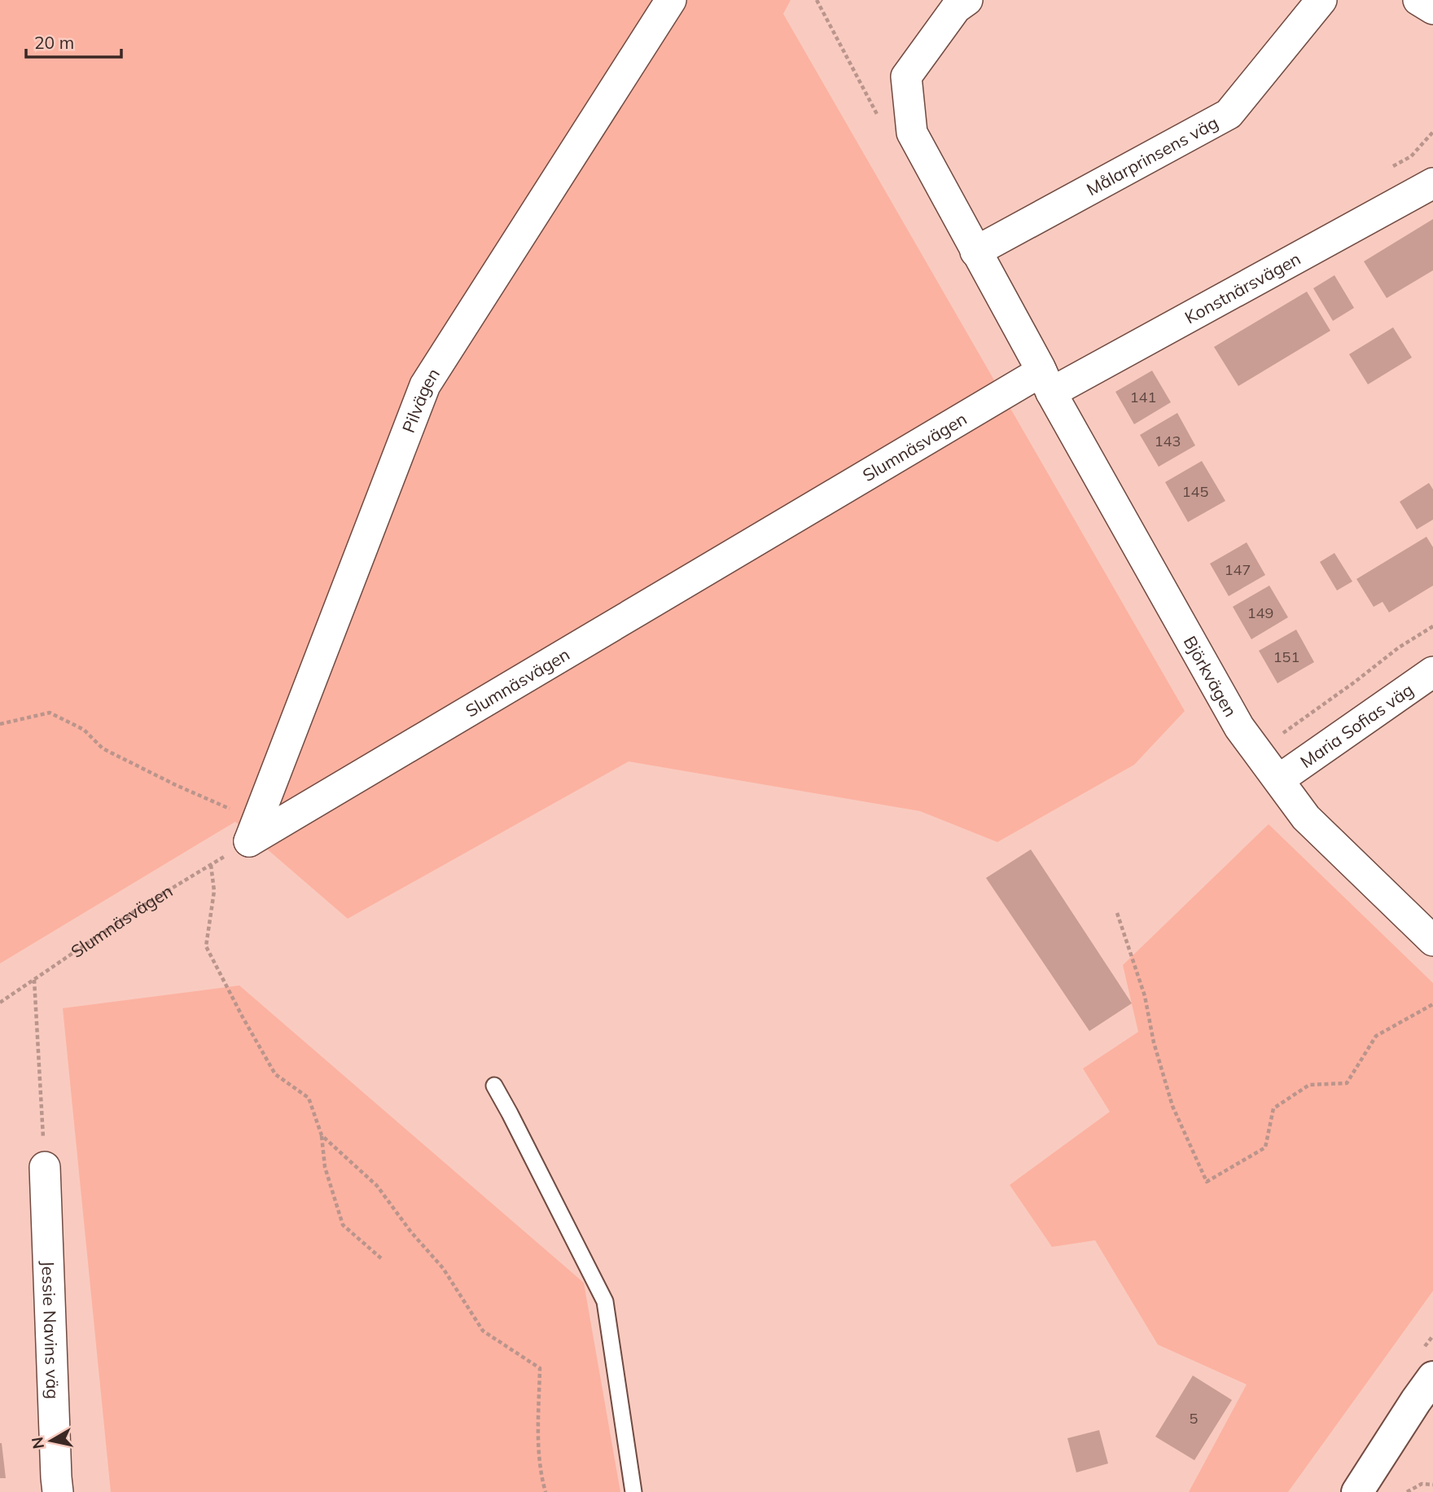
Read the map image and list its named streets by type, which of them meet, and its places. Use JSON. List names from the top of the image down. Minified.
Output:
{"streets":{"street":["Målarprinsens väg","Konstnärsvägen","Pilvägen","Slumnäsvägen","Björkvägen","Maria Sofias väg","Jessie Navins väg"]},"crossings":[["Konstnärsvägen","Slumnäsvägen"],["Konstnärsvägen","Björkvägen"],["Pilvägen","Slumnäsvägen"],["Slumnäsvägen","Björkvägen"],["Björkvägen","Maria Sofias väg"]],"house_numbers":["141","143","145","147","149","151","5"],"scale_bar":"20 m","north":"left"}
